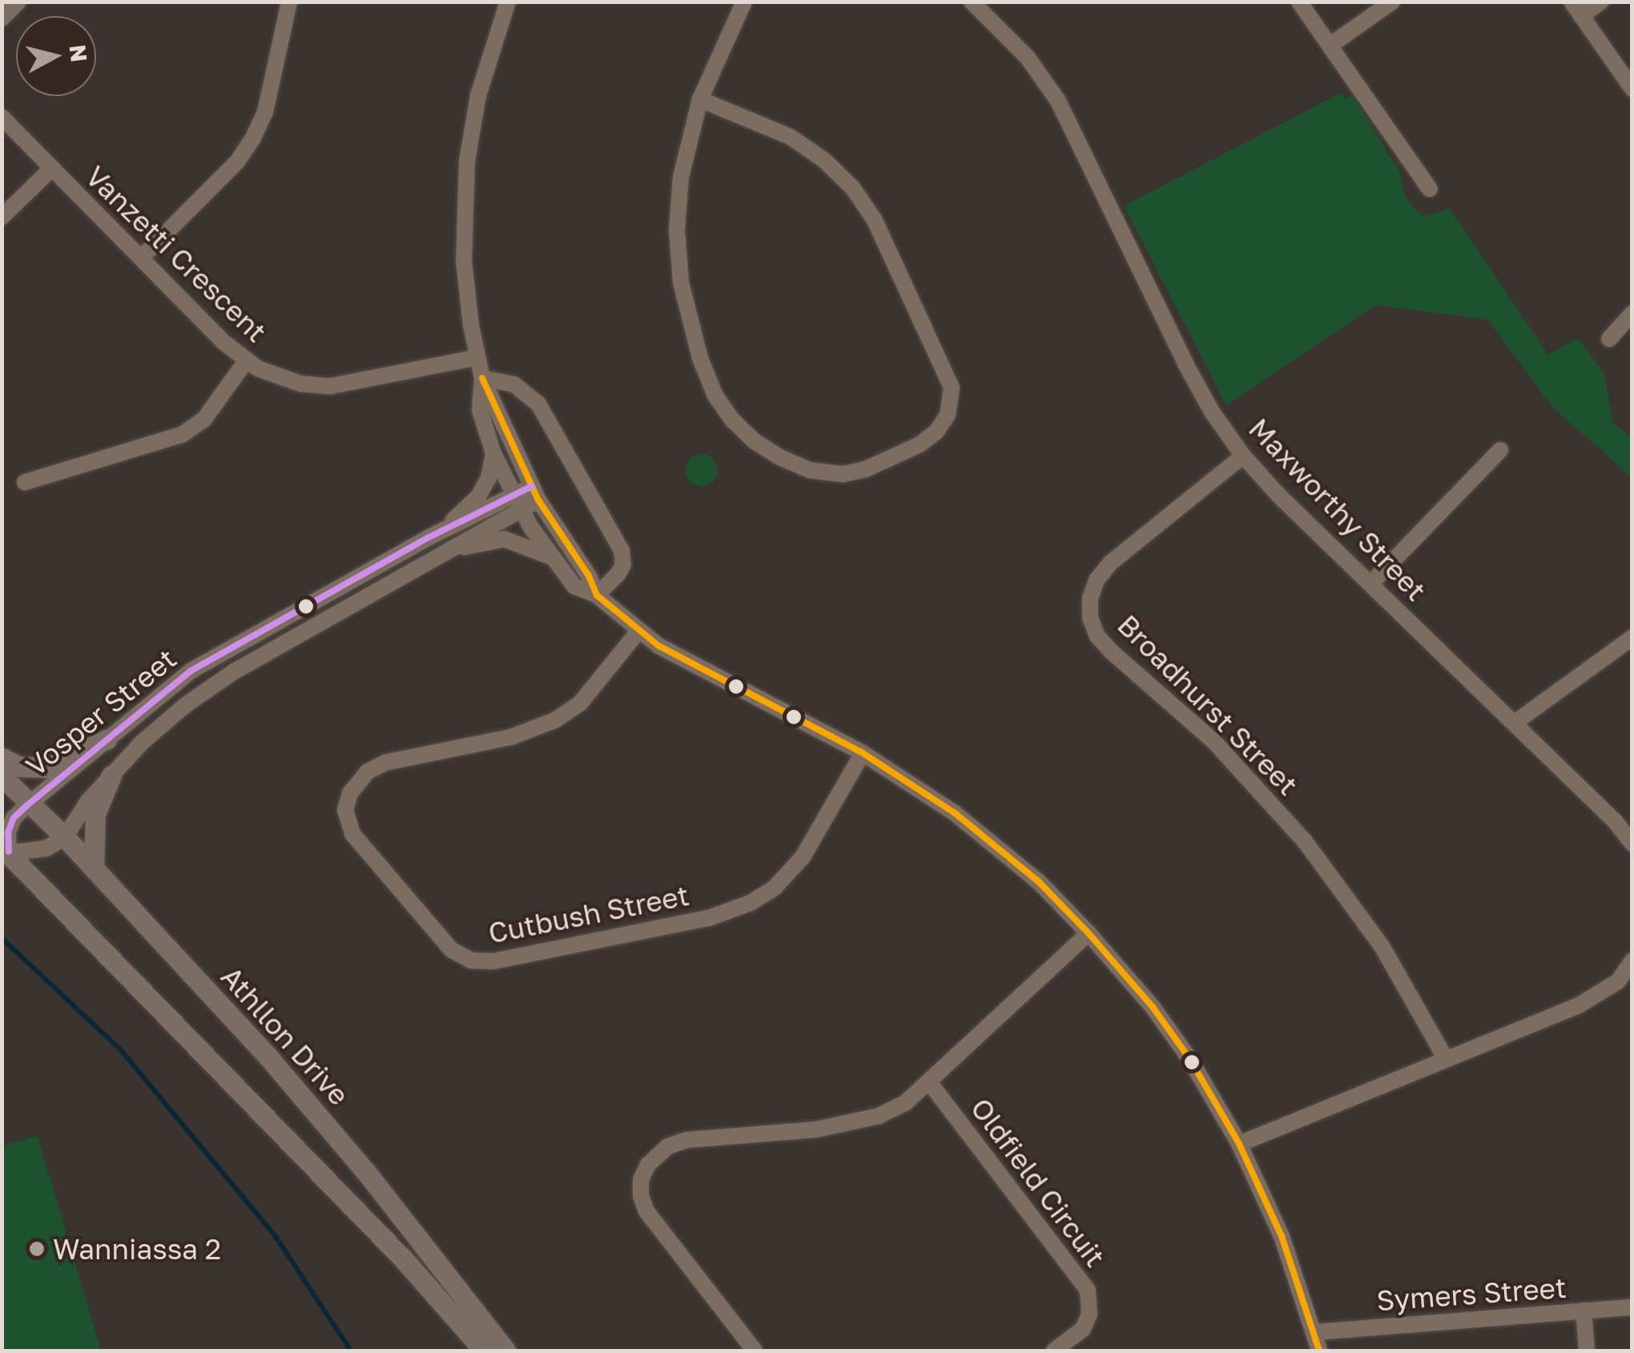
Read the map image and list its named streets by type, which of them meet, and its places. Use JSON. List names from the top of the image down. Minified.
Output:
{"streets":{"main road":["Athllon Drive"],"street":["Vanzetti Crescent","Maxworthy Street","Broadhurst Street","Vosper Street","Cutbush Street","Oldfield Circuit","Symers Street"]},"crossings":[["Maxworthy Street","Broadhurst Street"],["Vosper Street","Athllon Drive"]],"places":["Wanniassa 2"],"north":"right"}
